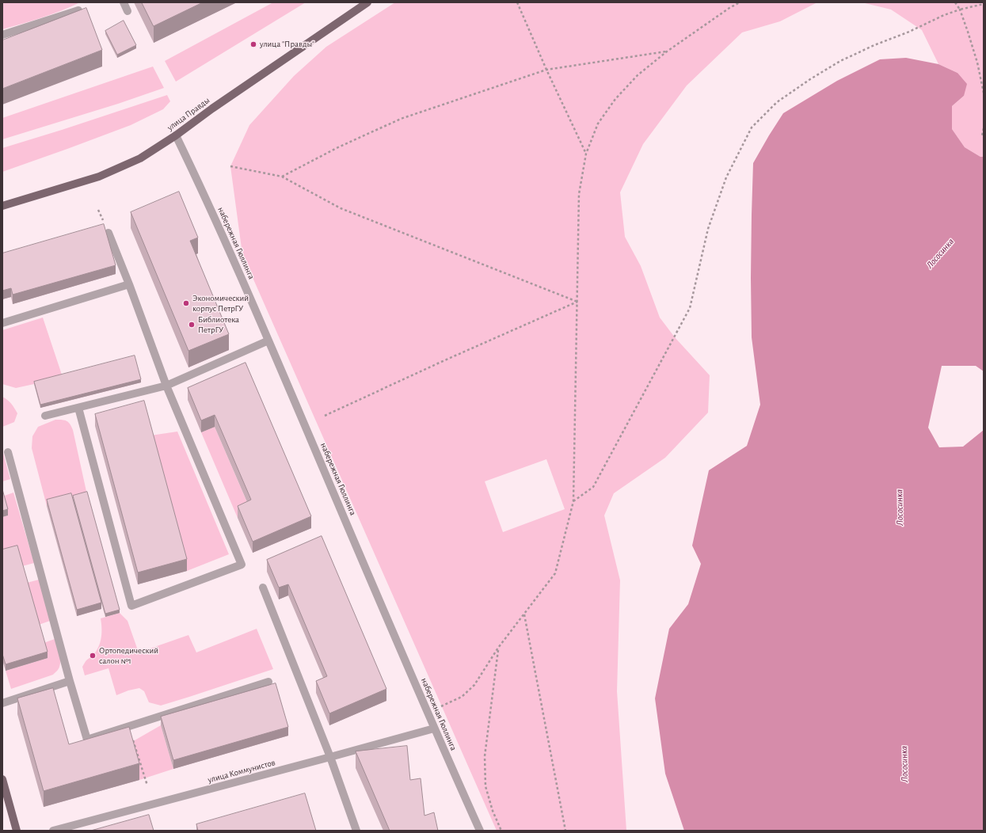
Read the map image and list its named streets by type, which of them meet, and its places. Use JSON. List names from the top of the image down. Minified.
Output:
{"streets":{"main road":["улица Правды"],"street":["набережная Гюллинга","улица Коммунистов"]},"crossings":[["улица Правды","набережная Гюллинга"],["набережная Гюллинга","улица Коммунистов"]],"water":["Лососинка"],"places":["улица \"Правды\"","Экономический корпус ПетрГУ","Библиотека ПетрГУ","Ортопедический салон №1"]}
